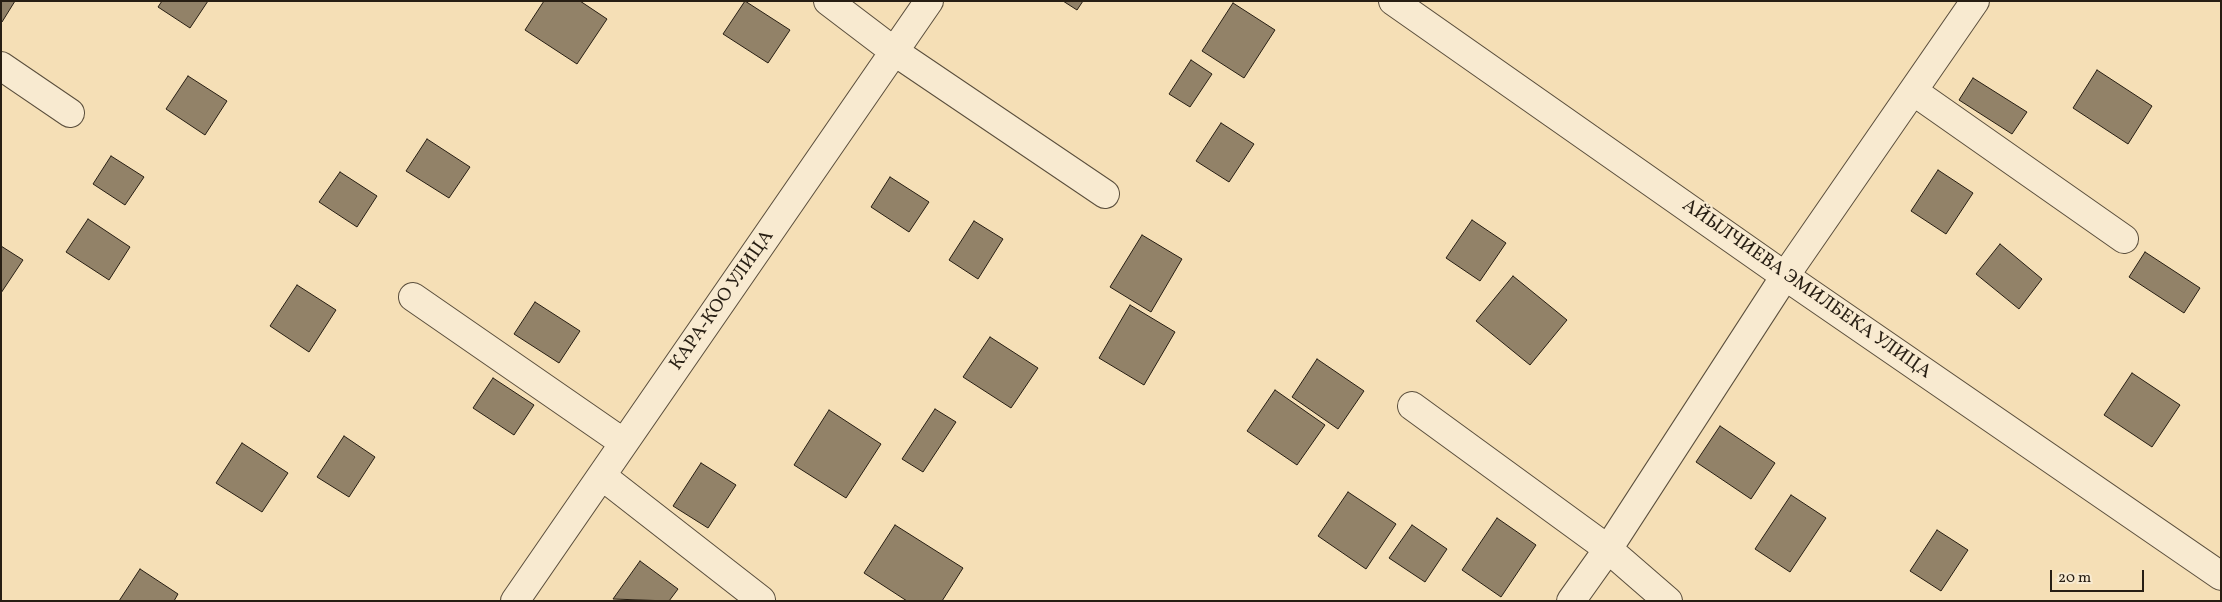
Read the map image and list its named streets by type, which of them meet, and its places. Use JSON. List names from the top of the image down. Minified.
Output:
{"streets":{"street":["АЙЫЛЧИЕВА ЭМИЛБЕКА УЛИЦА","КАРА-КОО УЛИЦА"]},"scale_bar":"20 m"}
